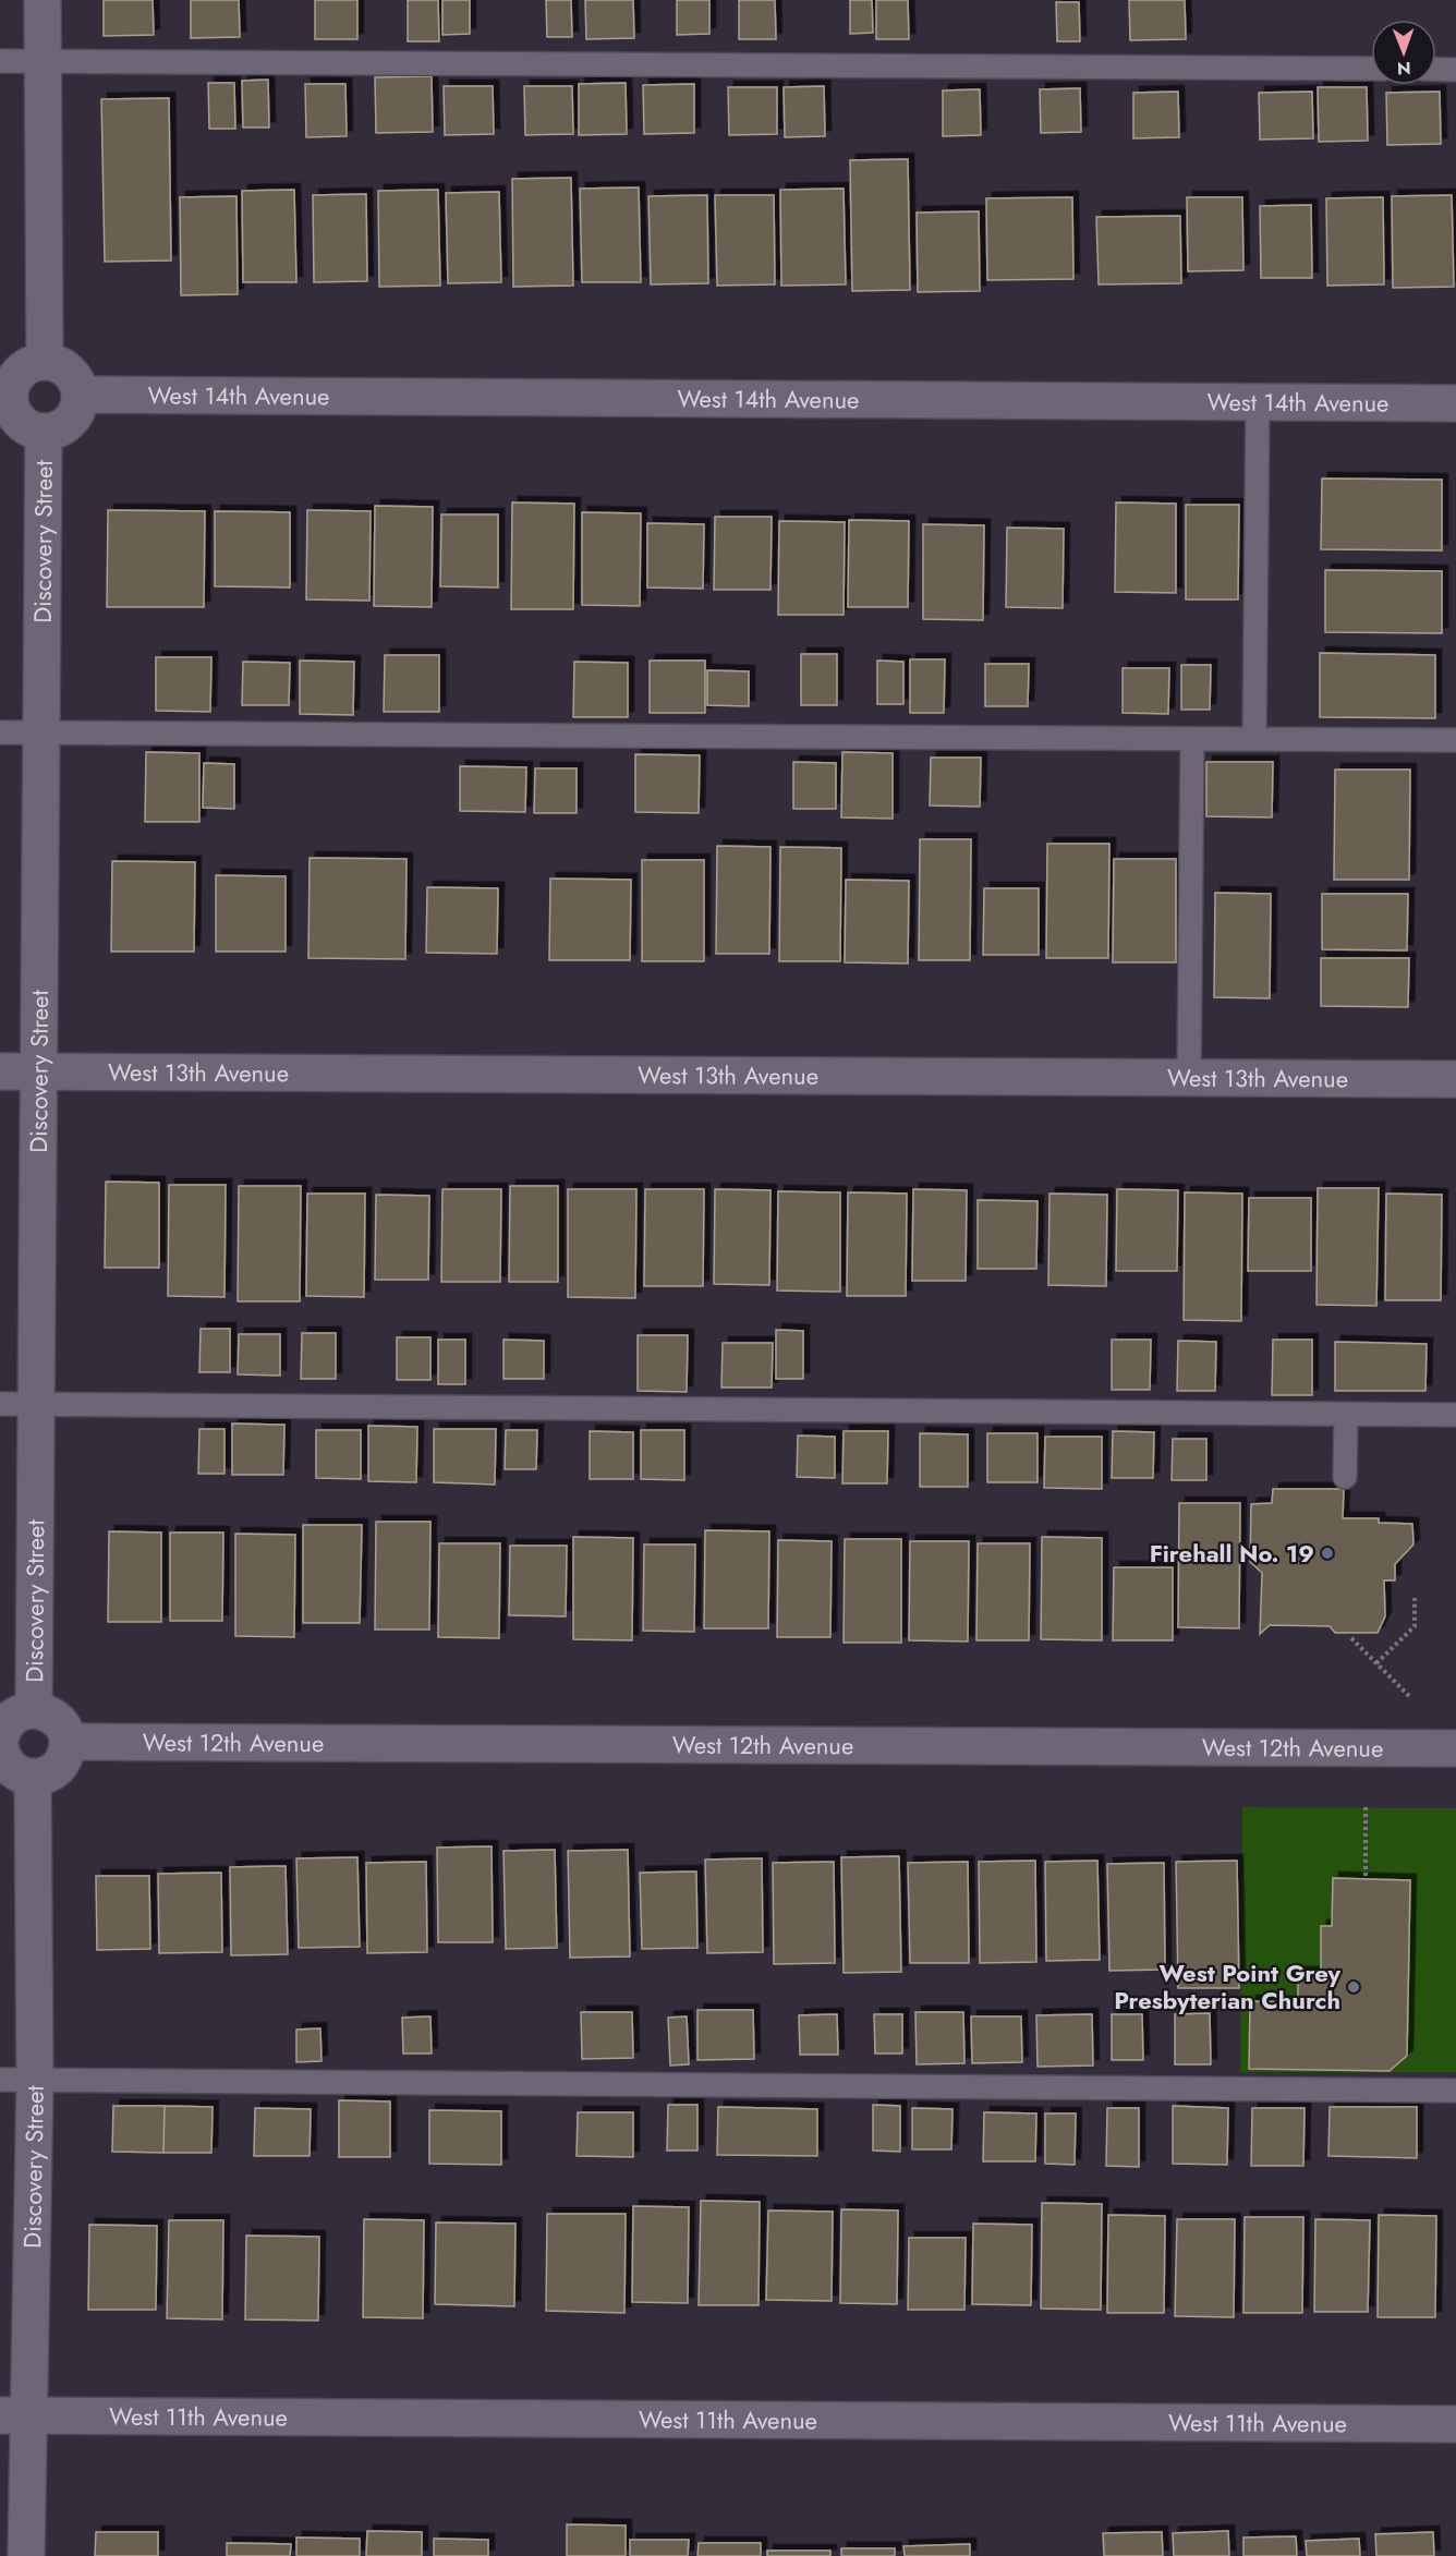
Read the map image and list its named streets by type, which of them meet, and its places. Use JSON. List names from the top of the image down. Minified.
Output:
{"streets":{"street":["West 14th Avenue","Discovery Street","West 13th Avenue","West 12th Avenue","West 11th Avenue"]},"crossings":[["West 14th Avenue","Discovery Street"],["Discovery Street","West 13th Avenue"],["Discovery Street","West 11th Avenue"]],"places":["Firehall No. 19","West Point Grey Presbyterian Church"],"north":"bottom"}
